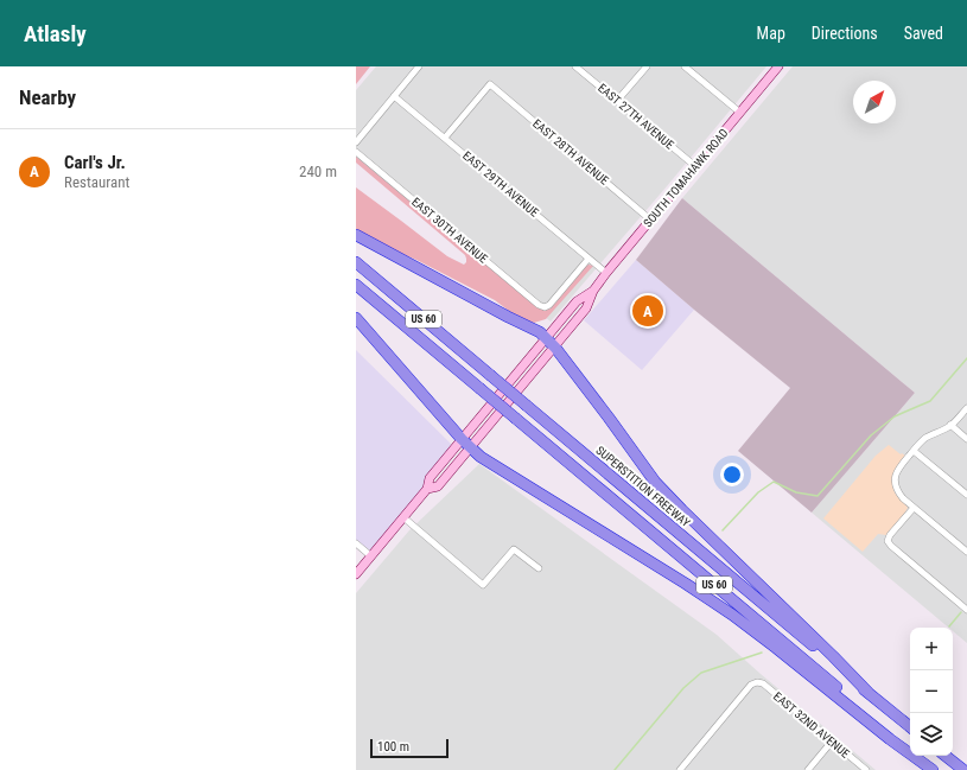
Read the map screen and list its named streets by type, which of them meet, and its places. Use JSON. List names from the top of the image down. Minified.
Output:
{"streets":{"highway":["US 60","SUPERSTITION FREEWAY"],"main road":["SOUTH TOMAHAWK ROAD"],"street":["EAST 27TH AVENUE","EAST 28TH AVENUE","EAST 29TH AVENUE","EAST 30TH AVENUE","EAST 32ND AVENUE"]},"crossings":[["EAST 27TH AVENUE","SOUTH TOMAHAWK ROAD"],["EAST 28TH AVENUE","SOUTH TOMAHAWK ROAD"],["EAST 28TH AVENUE","EAST 29TH AVENUE"],["SOUTH TOMAHAWK ROAD","EAST 29TH AVENUE"],["EAST 29TH AVENUE","EAST 30TH AVENUE"]],"scale_bar":"100 m","north":"top right","page":{"header":"Atlasly","nav":["Map","Directions","Saved"],"heading":"Nearby","list":[{"mark":"A","name":"Carl's Jr.","note":"Restaurant","value":"240 m"}],"pins":"A","map_buttons":["+","−"],"scale":"100 m"}}
